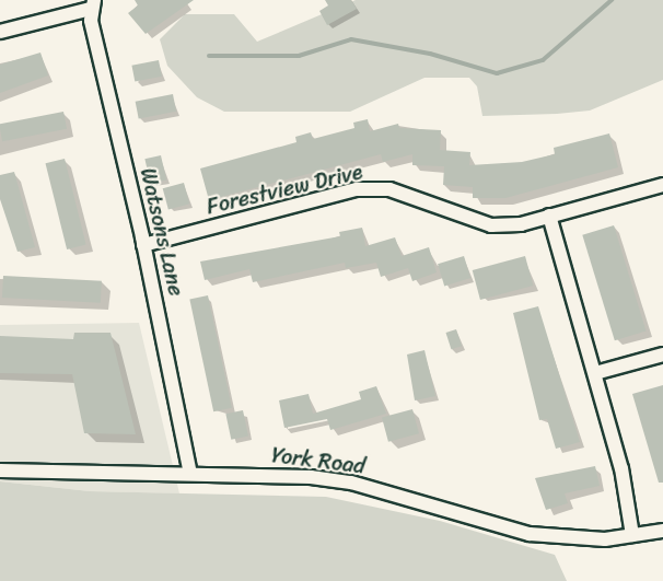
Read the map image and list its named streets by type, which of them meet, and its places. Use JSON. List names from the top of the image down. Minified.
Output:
{"streets":{"street":["Forestview Drive","Watsons Lane","York Road"]},"crossings":[["Forestview Drive","Watsons Lane"],["Watsons Lane","York Road"]]}
